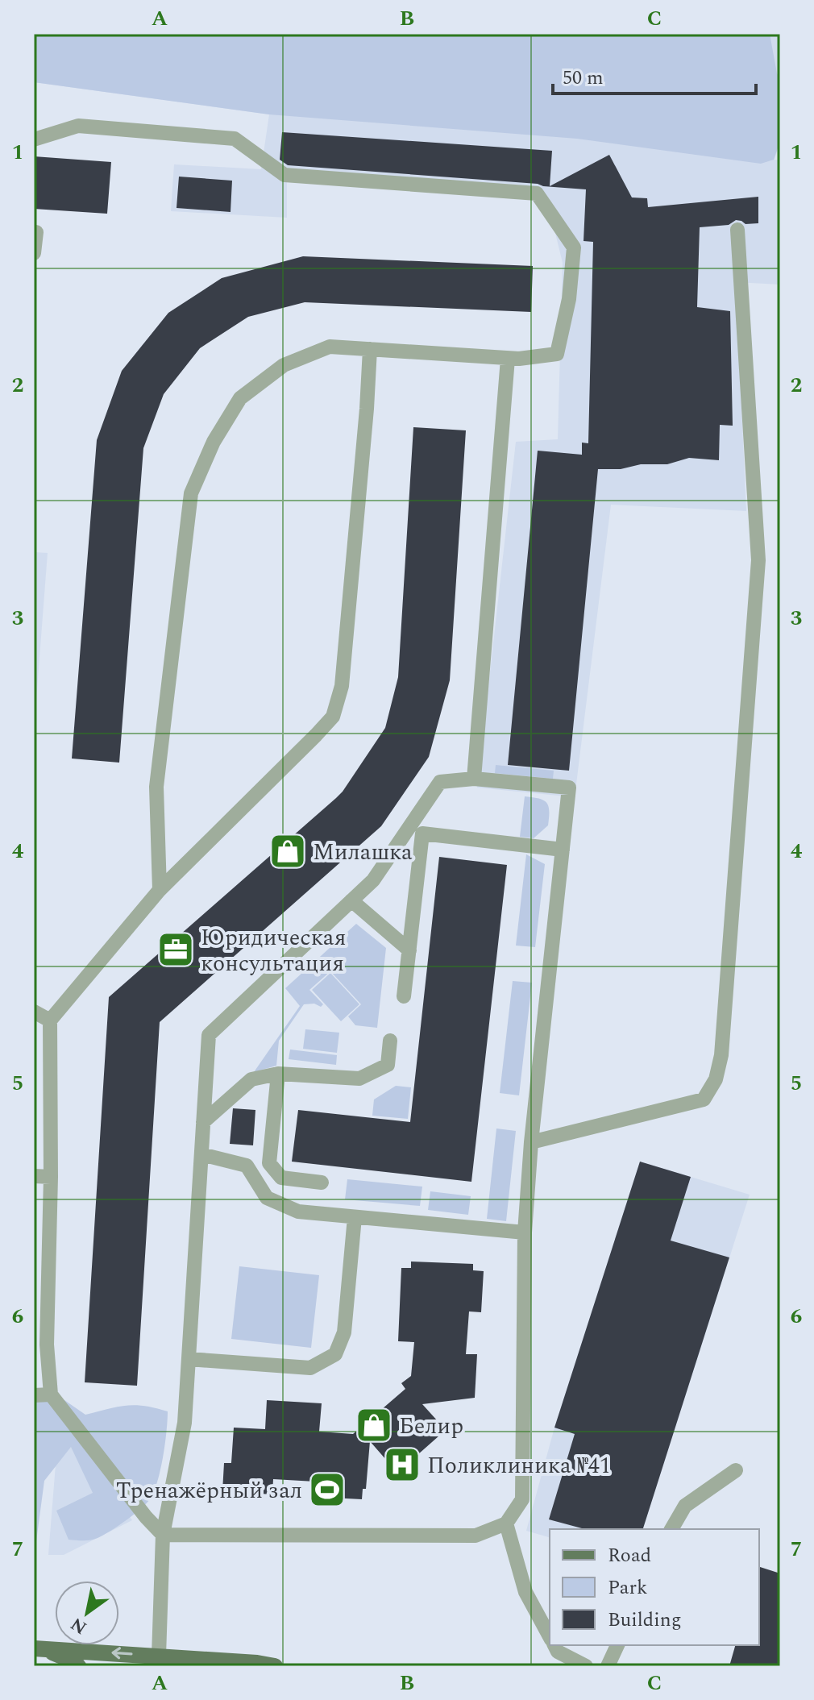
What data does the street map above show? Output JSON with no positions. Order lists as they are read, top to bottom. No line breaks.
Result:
{"places":{"shop":["Милашка","Белир"],"office":["Юридическая консультация"],"hospital":["Поликлиника №41"],"sports":["Тренажёрный зал"]},"legend":["Road","Park","Building"],"scale_bar":"50 m","north":"bottom left","grid":{"columns":["A","B","C"],"rows":["1","2","3","4","5","6","7"]}}
